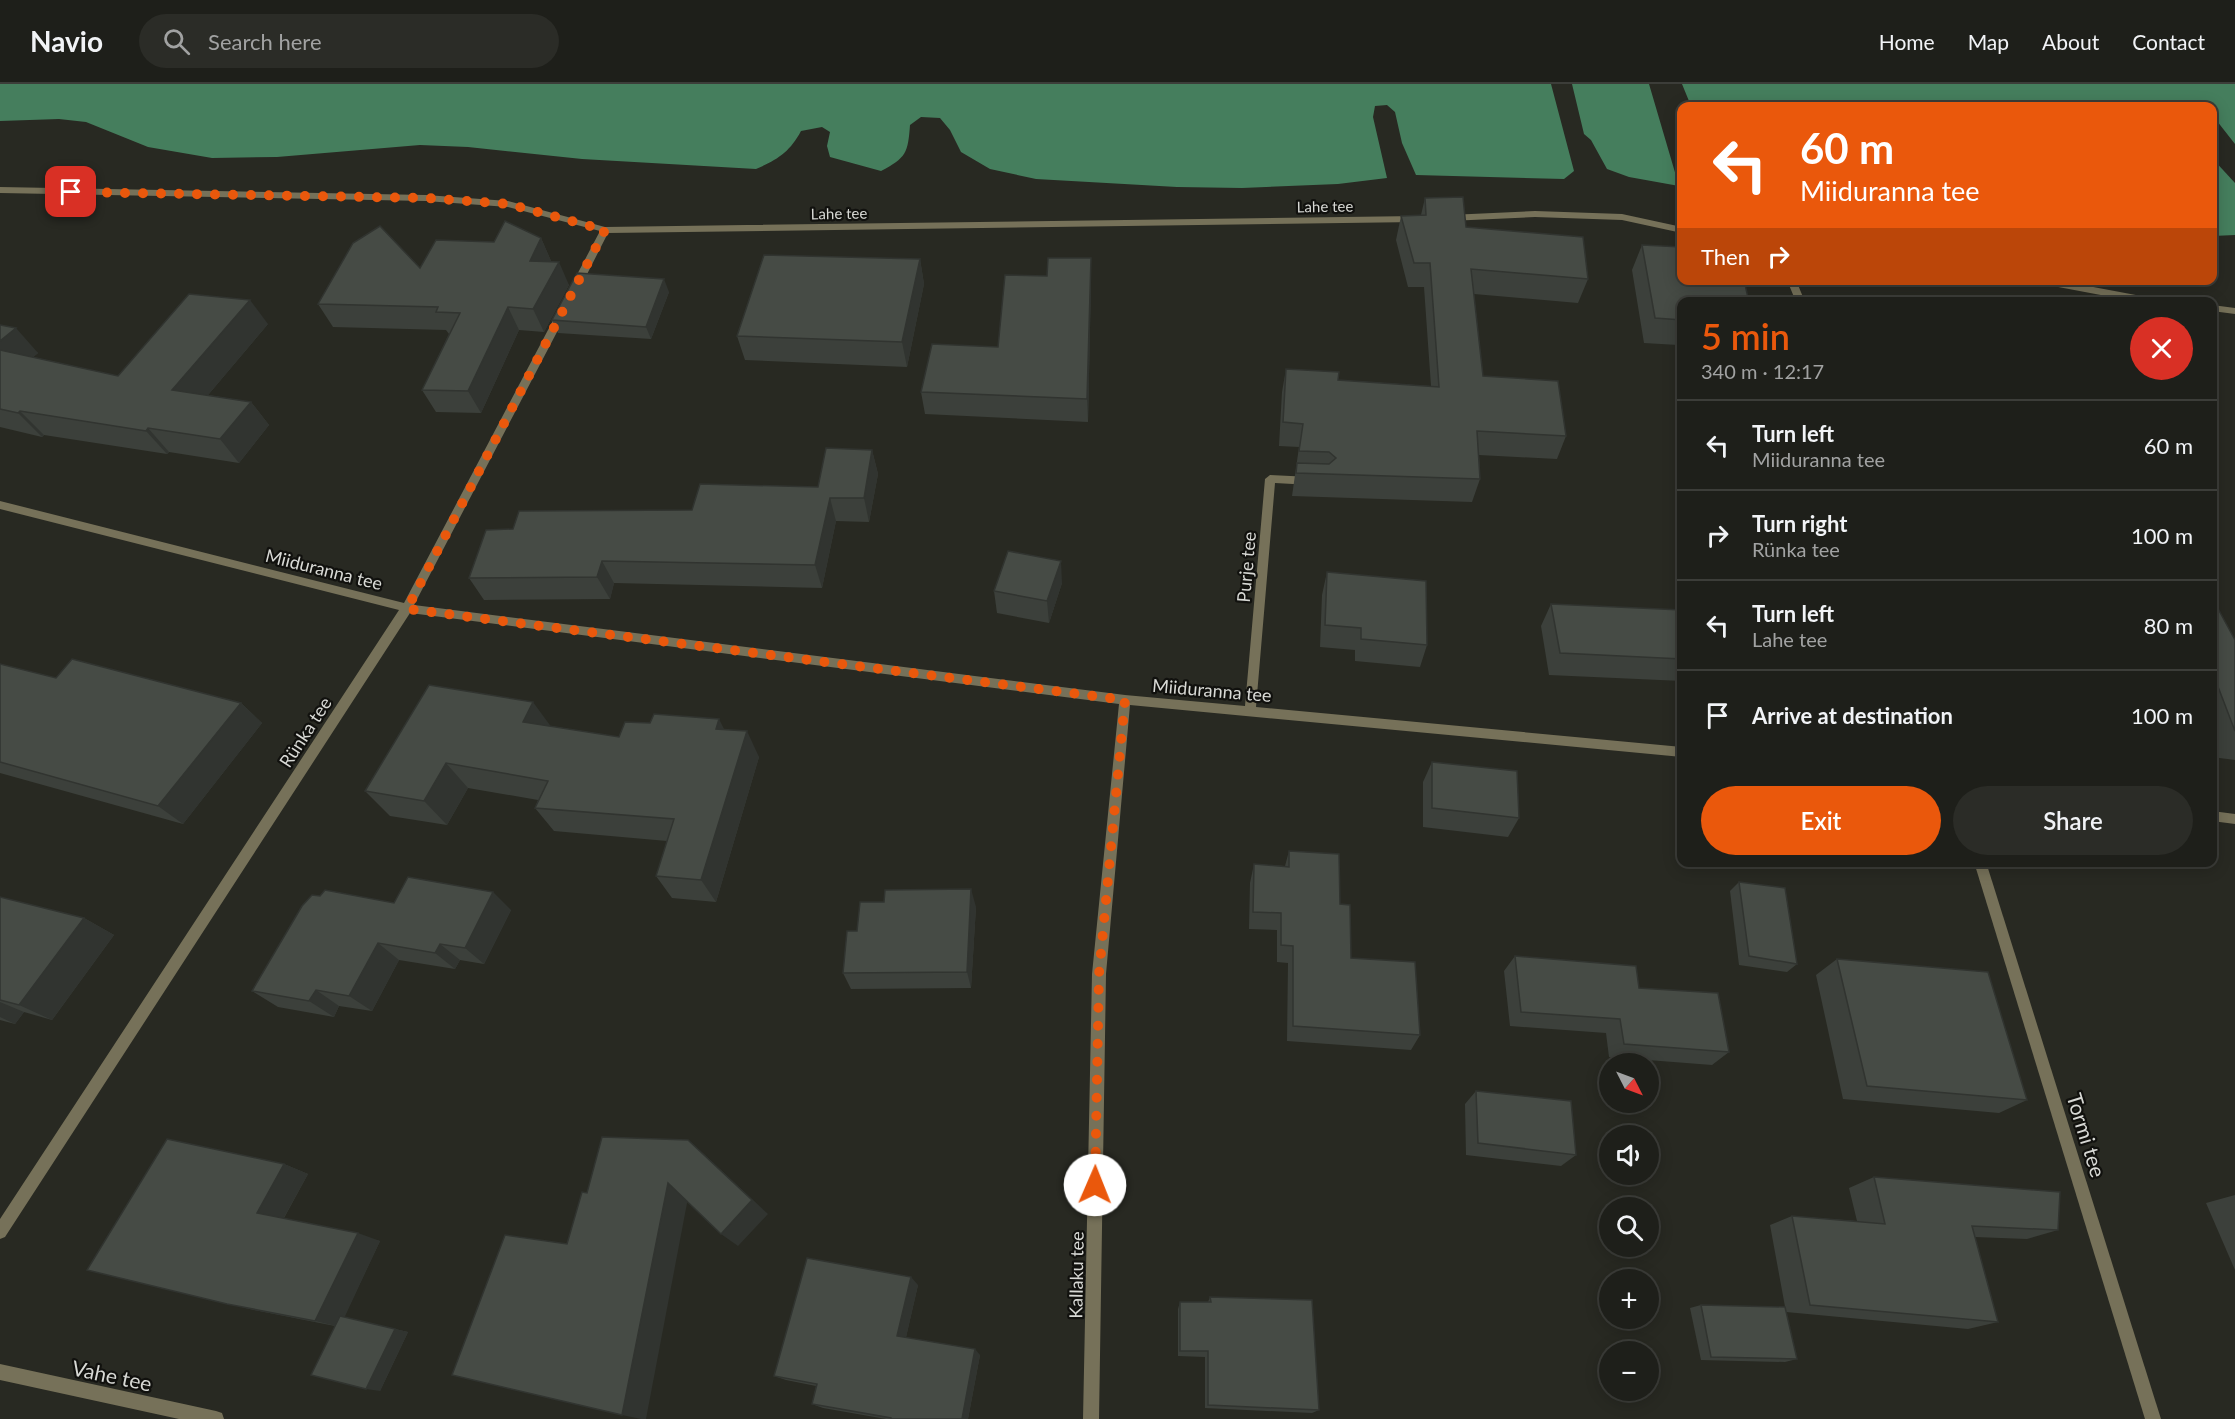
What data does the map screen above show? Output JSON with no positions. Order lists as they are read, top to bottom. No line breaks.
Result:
{"streets":{"street":["Lahe tee","Purje tee","Miiduranna tee","Rünka tee","Tormi tee","Kallaku tee","Vahe tee"]},"crossings":[["Lahe tee","Rünka tee"],["Purje tee","Miiduranna tee"],["Miiduranna tee","Rünka tee"],["Miiduranna tee","Kallaku tee"]],"north":"bottom right","page":{"header":"Navio","search":"Search here","nav":["Home","Map","About","Contact"],"turn":["60 m","Miiduranna tee"],"then":"Then","heading":["5 min","340 m · 12:17"],"list":[{"name":"Turn left","note":"Miiduranna tee","value":"60 m"},{"name":"Turn right","note":"Rünka tee","value":"100 m"},{"name":"Turn left","note":"Lahe tee","value":"80 m"},{"name":"Arrive at destination","value":"100 m"}],"buttons":["Exit","Share"],"map_buttons":["+","−"]}}
